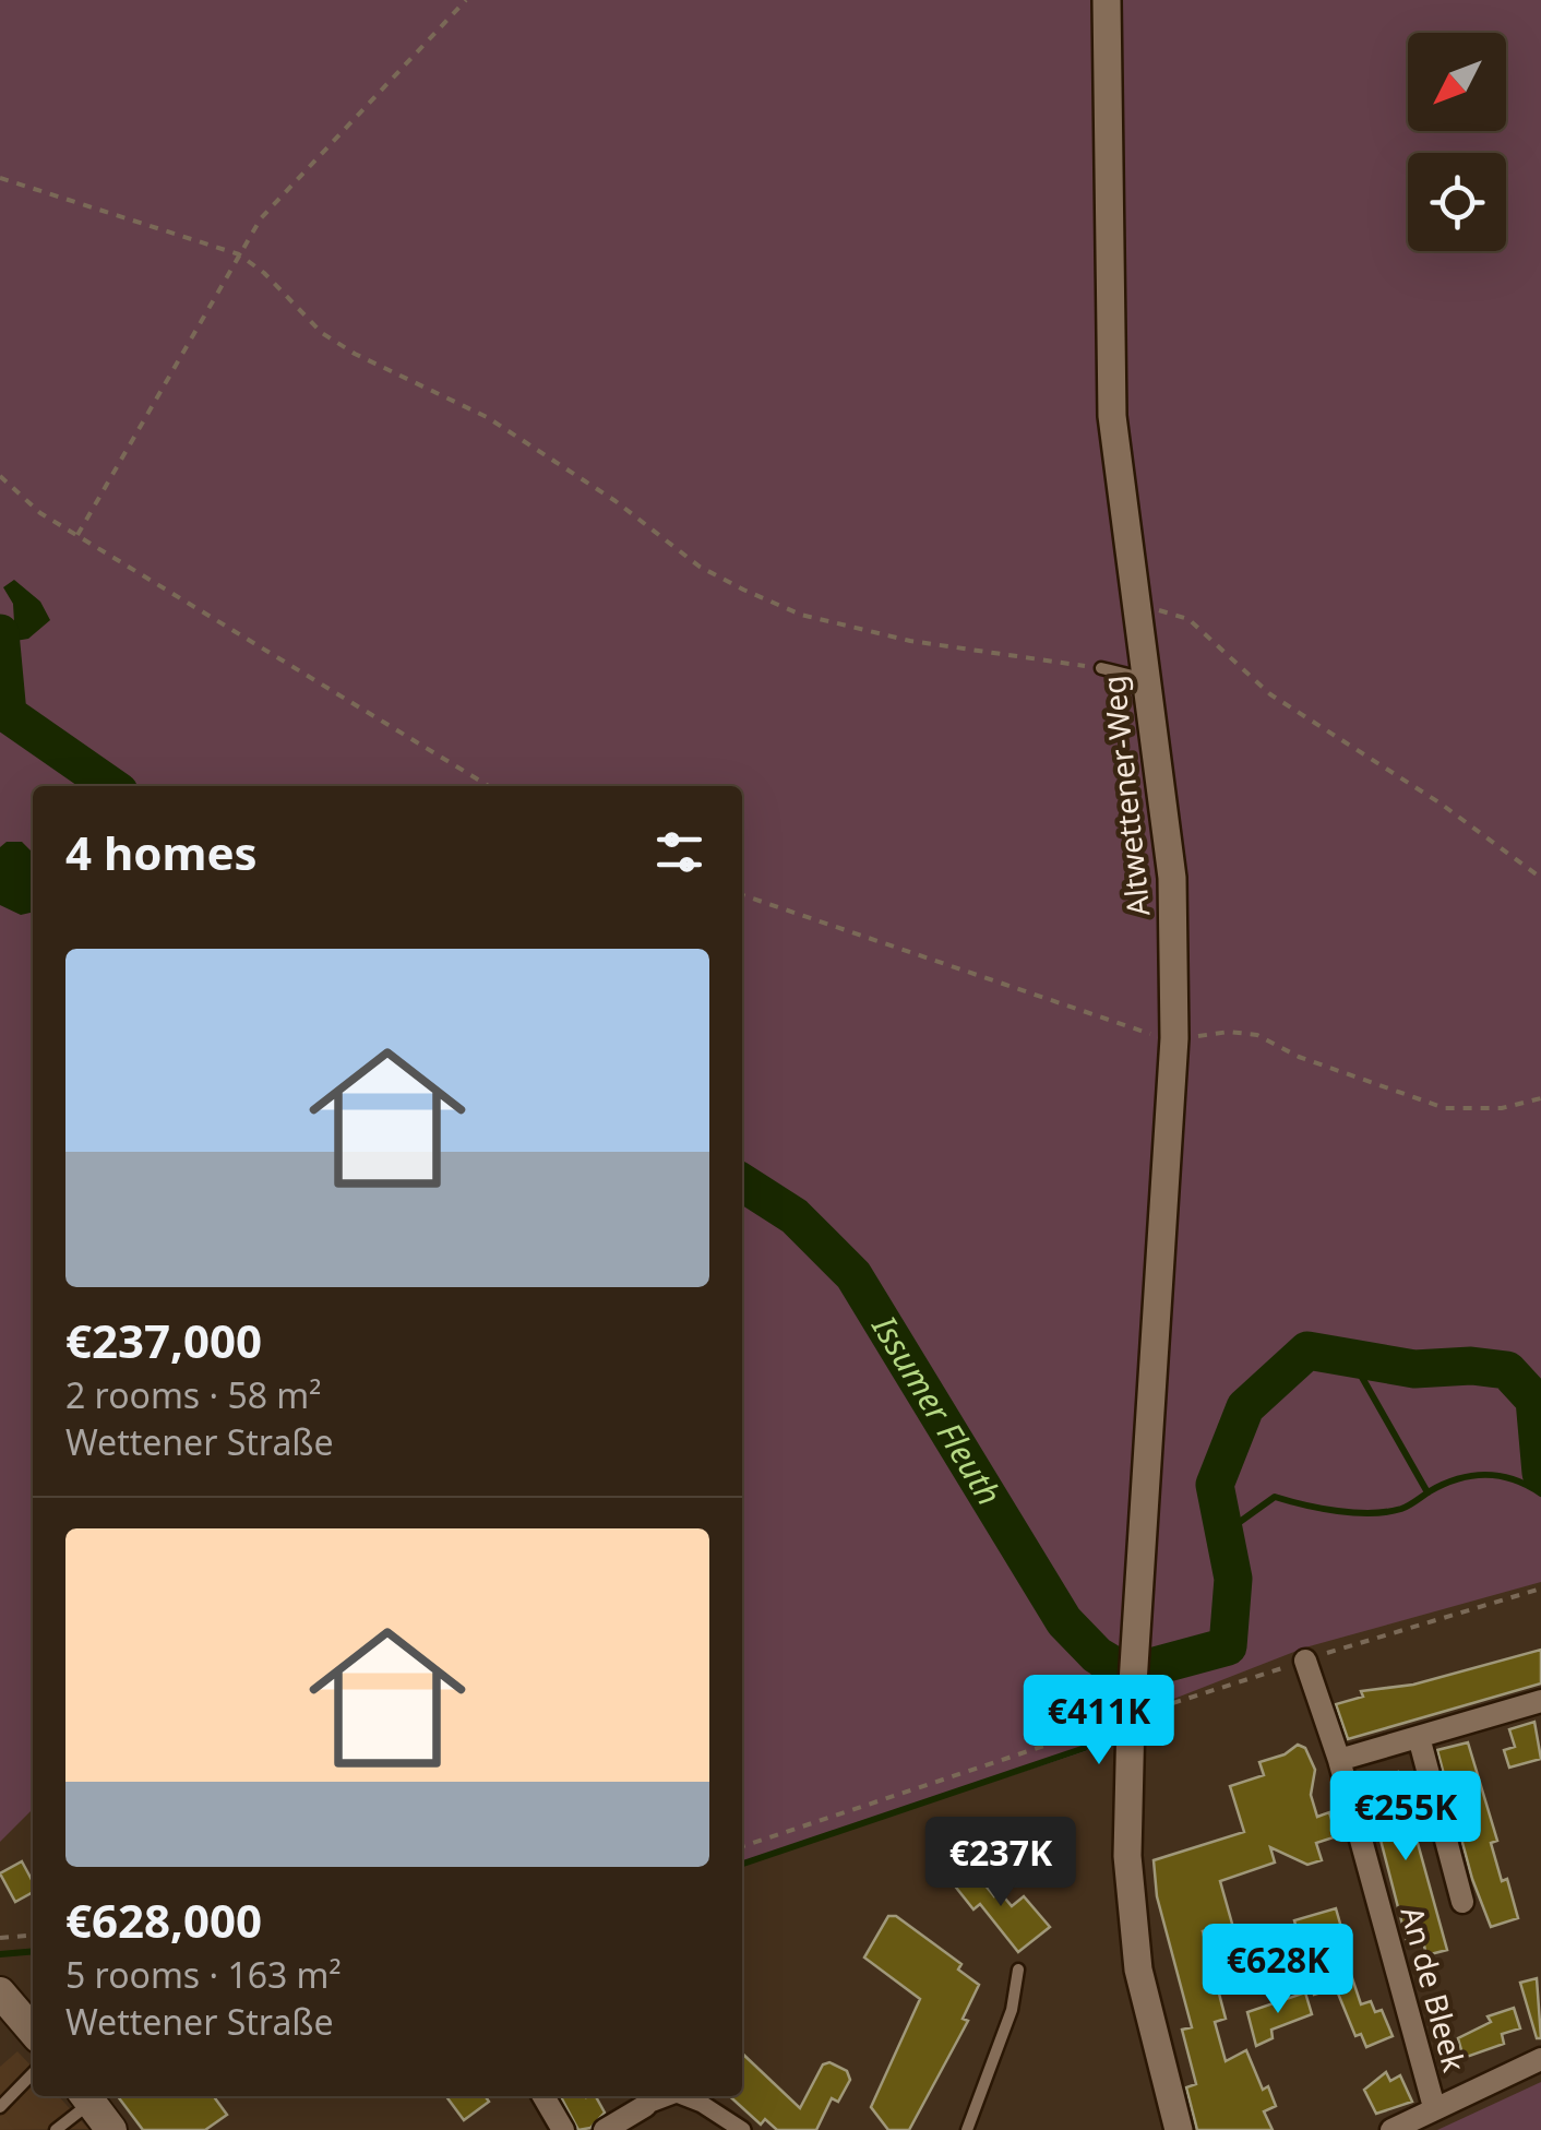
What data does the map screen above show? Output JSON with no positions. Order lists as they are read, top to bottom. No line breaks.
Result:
{"streets":{"street":["Altwettener-Weg","An de Bleek"]},"water":["Issumer Fleuth"],"north":"bottom left","page":{"heading":"4 homes","list":[{"name":"€237,000","note":"2 rooms · 58 m² · Wettener Straße"},{"name":"€628,000","note":"5 rooms · 163 m² · Wettener Straße"}],"price":["€411K","€255K","€237K","€628K"]}}
